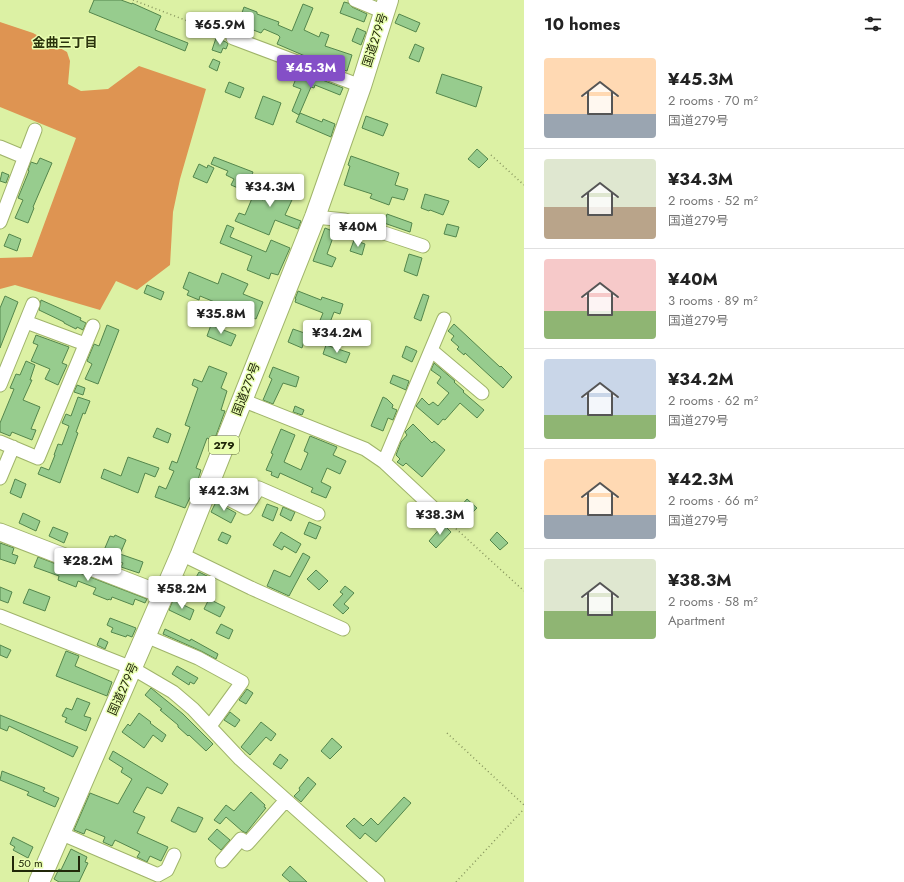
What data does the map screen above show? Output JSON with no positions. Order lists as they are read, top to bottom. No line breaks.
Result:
{"streets":{"highway":["国道279号","279"]},"districts":["金曲三丁目"],"scale_bar":"50 m","page":{"heading":"10 homes","price":["¥65.9M","¥45.3M","¥34.3M","¥40M","¥35.8M","¥34.2M","¥42.3M","¥38.3M","¥28.2M","¥58.2M"],"list":[{"name":"¥45.3M","note":"2 rooms · 70 m² · 国道279号"},{"name":"¥34.3M","note":"2 rooms · 52 m² · 国道279号"},{"name":"¥40M","note":"3 rooms · 89 m² · 国道279号"},{"name":"¥34.2M","note":"2 rooms · 62 m² · 国道279号"},{"name":"¥42.3M","note":"2 rooms · 66 m² · 国道279号"},{"name":"¥38.3M","note":"2 rooms · 58 m² · Apartment"}],"scale":"50 m"}}
